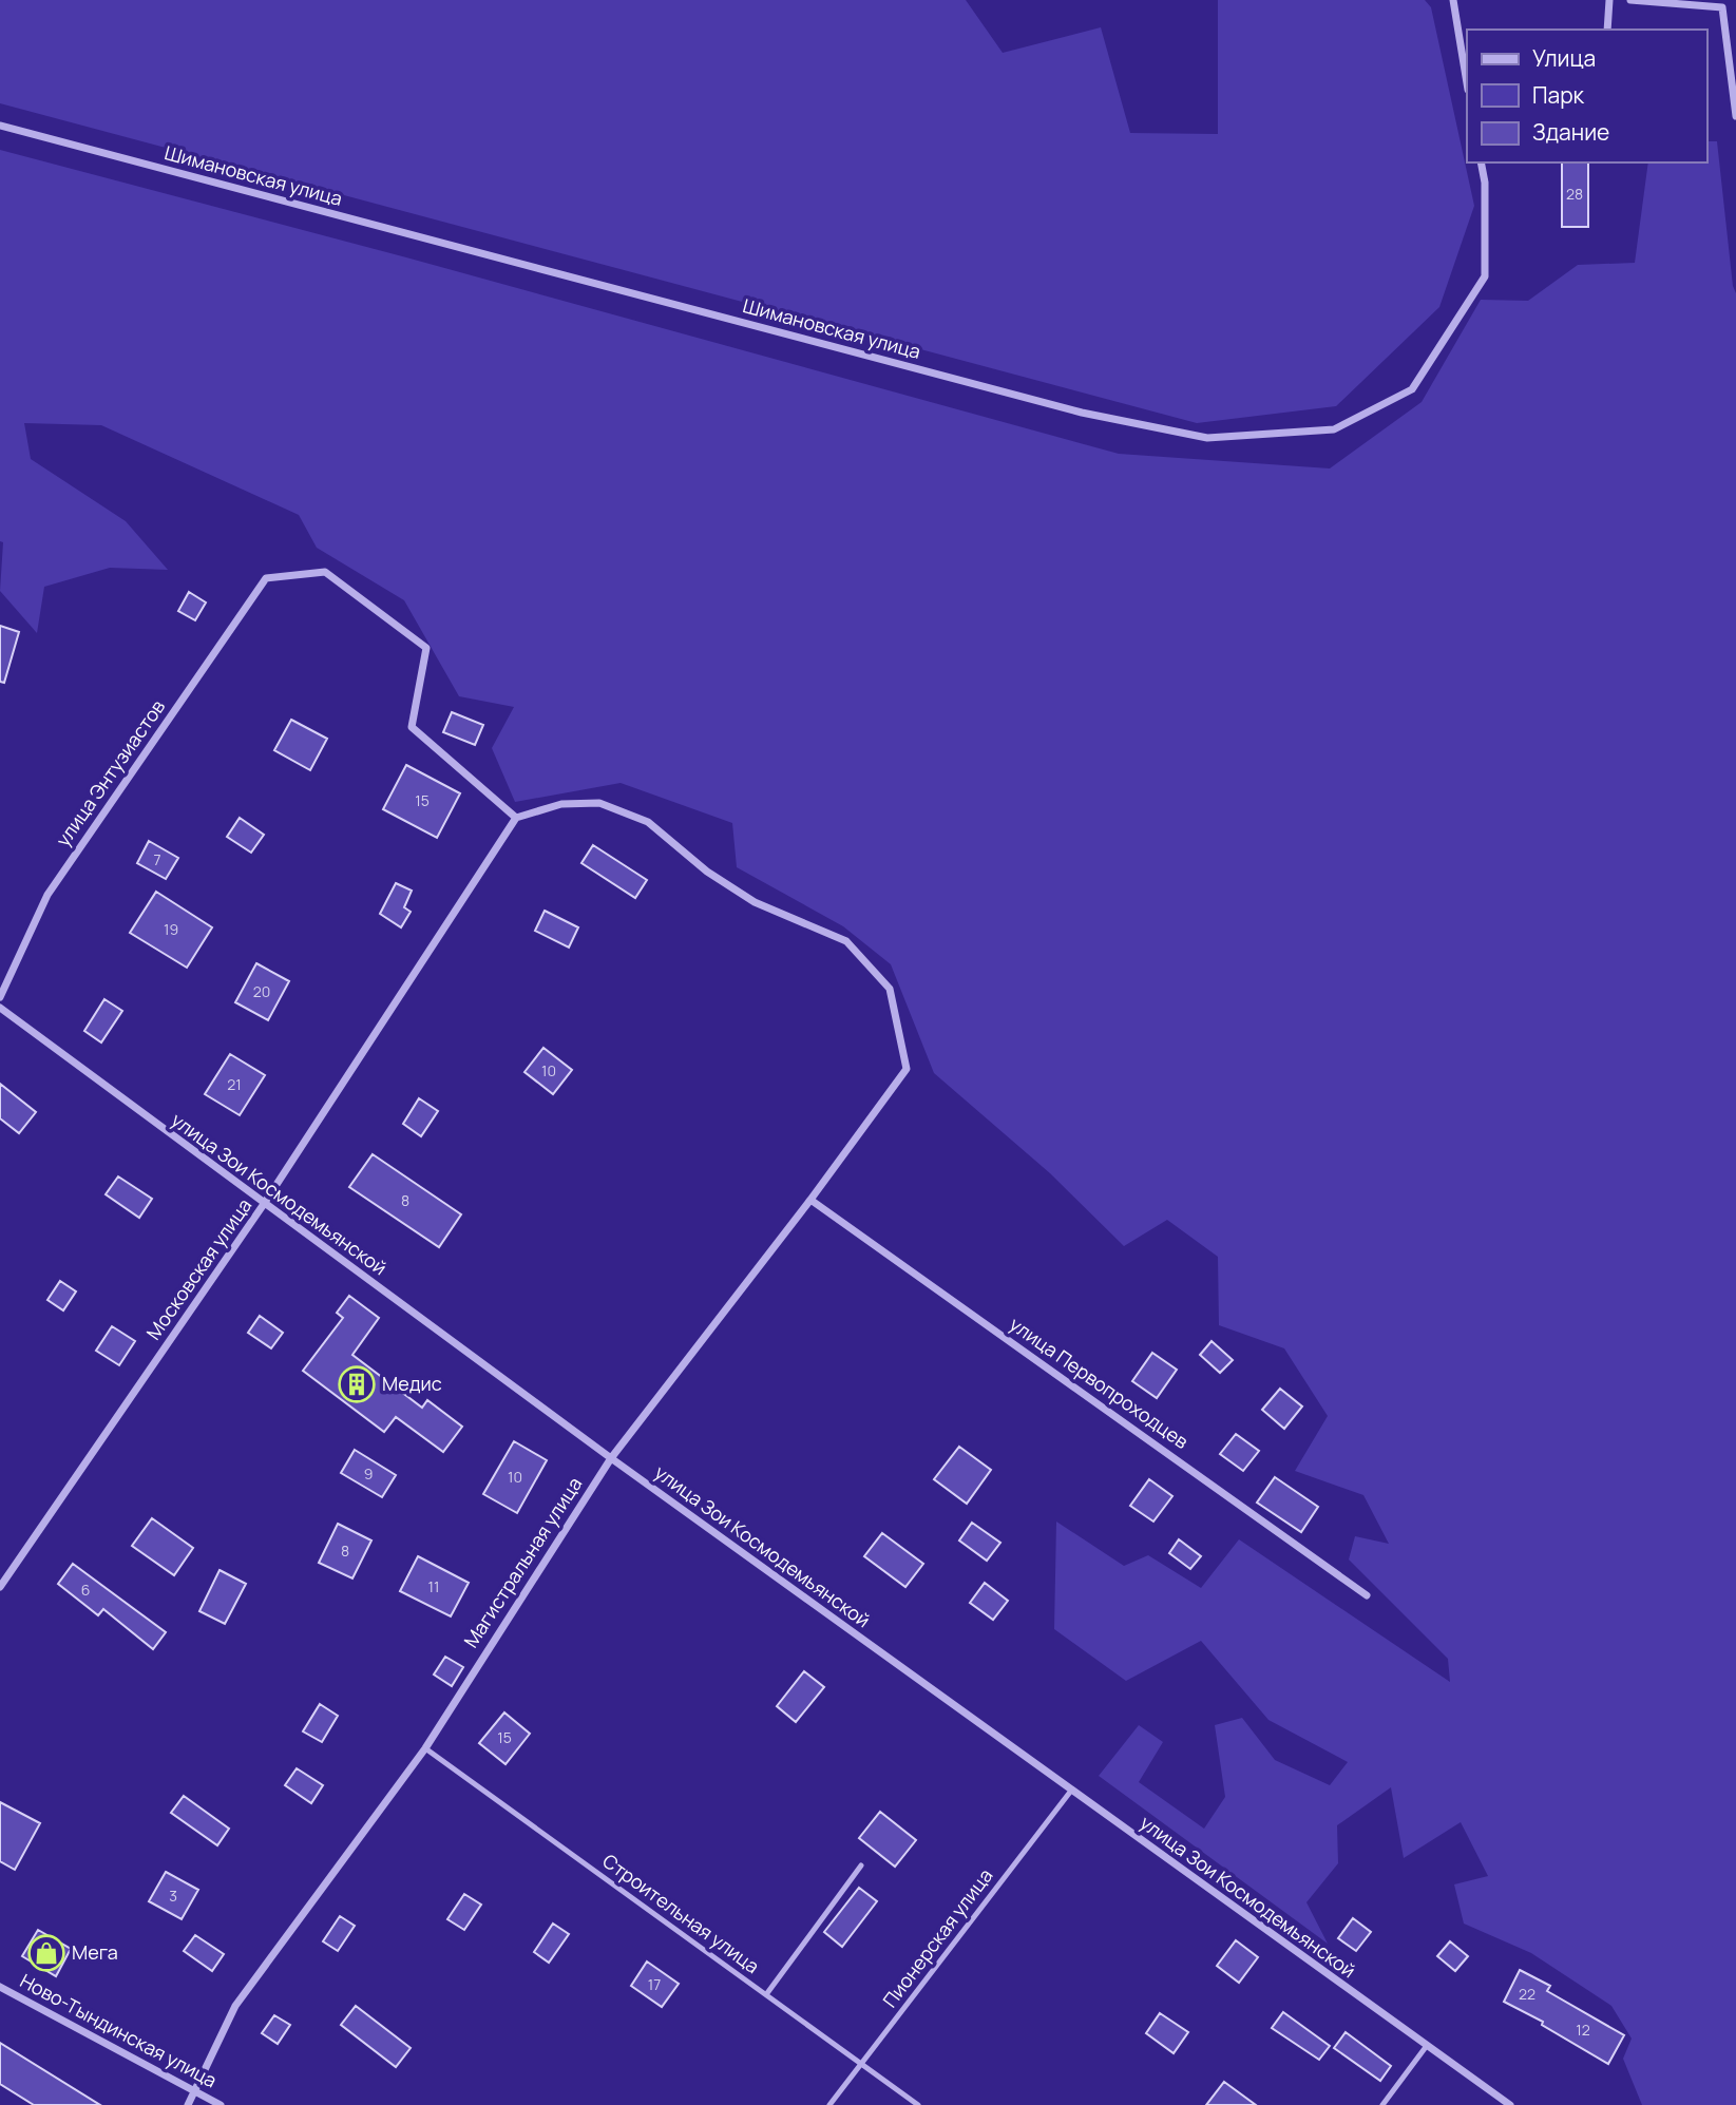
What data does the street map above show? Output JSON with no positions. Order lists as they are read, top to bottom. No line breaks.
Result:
{"streets":{"street":["Шимановская улица","улица Энтузиастов","улица Зои Космодемьянской","Московская улица","улица Первопроходцев","Магистральная улица","Ново-Тындинская улица"],"lane":["Строительная улица","Пионерская улица"]},"crossings":[["улица Энтузиастов","Московская улица"],["улица Энтузиастов","Магистральная улица"],["улица Зои Космодемьянской","Московская улица"],["улица Зои Космодемьянской","Магистральная улица"],["улица Зои Космодемьянской","Пионерская улица"],["Московская улица","Магистральная улица"],["улица Первопроходцев","Магистральная улица"],["Магистральная улица","Строительная улица"],["Магистральная улица","Ново-Тындинская улица"],["Строительная улица","Пионерская улица"]],"places":{"building":["Медис"],"shop":["Мега"]},"house_numbers":["28","15","7","19","20","10","21","8","9","10","8","11","6","15","3","17","22","12"],"legend":["Улица","Парк","Здание"]}
